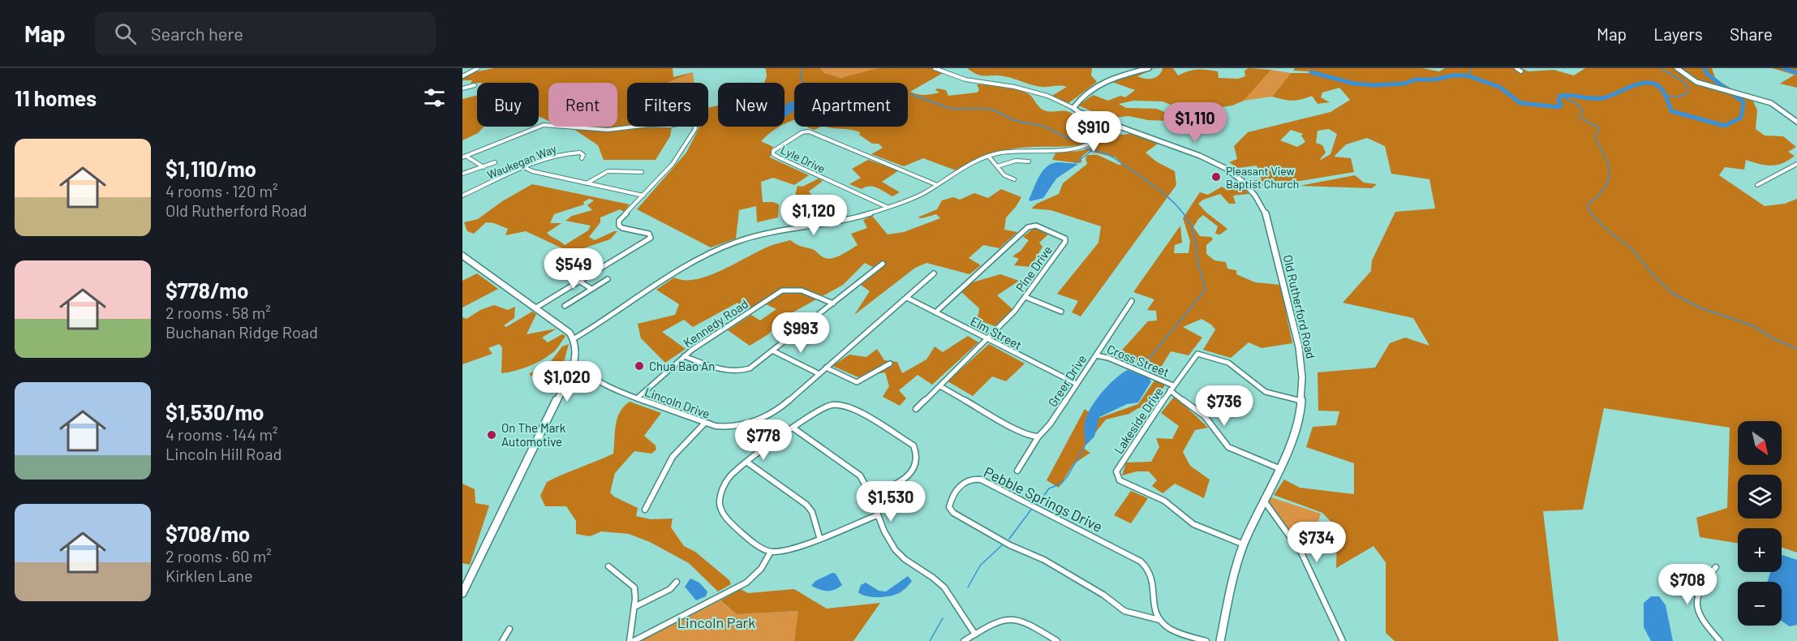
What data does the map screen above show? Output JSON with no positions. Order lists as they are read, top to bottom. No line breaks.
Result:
{"streets":{"street":["Lyle Drive","Waukegan Way","Pine Drive","Old Rutherford Road","Kennedy Road","Elm Street","Cross Street","Greer Drive","Lincoln Drive","Lakeside Drive","Pebble Springs Drive"]},"crossings":[["Pine Drive","Elm Street"],["Old Rutherford Road","Lakeside Drive"],["Kennedy Road","Lincoln Drive"],["Elm Street","Greer Drive"],["Elm Street","Lincoln Drive"],["Cross Street","Greer Drive"],["Cross Street","Lakeside Drive"]],"parks":["Lincoln Park"],"places":["Pleasant View Baptist Church","Chua Bao An","On The Mark Automotive"],"north":"bottom right","page":{"header":"Map","search":"Search here","nav":["Map","Layers","Share"],"heading":"11 homes","chip":["Buy","Rent","Filters","New","Apartment"],"price":["$1,110","$910","$1,120","$549","$993","$1,020","$736","$778","$1,530","$734","$708"],"list":[{"name":"$1,110/mo","note":"4 rooms · 120 m² · Old Rutherford Road"},{"name":"$778/mo","note":"2 rooms · 58 m² · Buchanan Ridge Road"},{"name":"$1,530/mo","note":"4 rooms · 144 m² · Lincoln Hill Road"},{"name":"$708/mo","note":"2 rooms · 60 m² · Kirklen Lane"}],"map_buttons":["+","−"]}}
